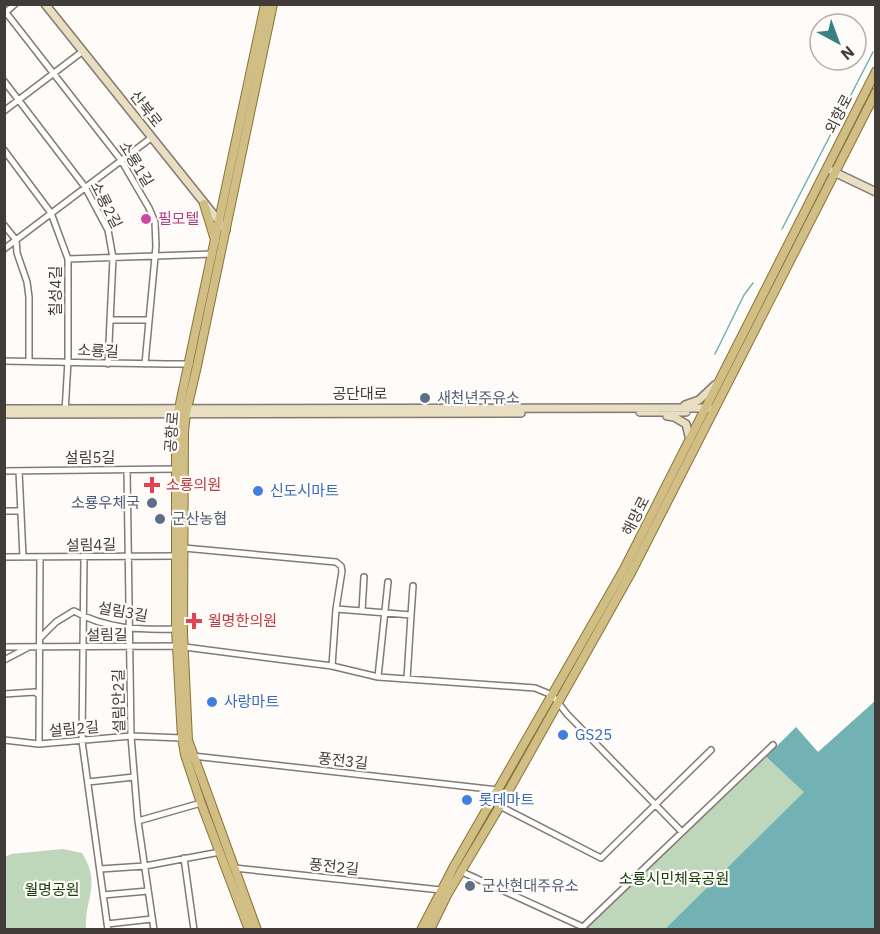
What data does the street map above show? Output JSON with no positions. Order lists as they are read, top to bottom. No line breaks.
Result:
{"streets":{"main road":["외항로","공항로","해망로"],"street":["산북로","소룡1길","소룡2길","칠성4길","소룡길","공단대로","설림5길","설림4길","설림3길","설림길","설림안2길","설림2길","풍전3길","풍전2길"]},"crossings":[["산북로","공항로"],["외항로","해망로"],["소룡1길","소룡길"],["소룡2길","소룡길"],["칠성4길","소룡길"],["칠성4길","공단대로"],["소룡길","공항로"],["공단대로","공항로"],["공단대로","해망로"],["공항로","설림5길"],["공항로","설림4길"],["공항로","설림3길"],["공항로","설림길"],["공항로","설림2길"],["공항로","풍전3길"],["공항로","풍전2길"],["설림5길","설림안2길"],["해망로","설림길"],["해망로","풍전3길"],["해망로","풍전2길"],["설림4길","설림안2길"],["설림3길","설림안2길"],["설림길","설림안2길"],["설림안2길","설림2길"]],"parks":["소룡시민체육공원","월명공원"],"places":{"other":["필모텔","새천년주유소","신도시마트","소룡우체국","군산농협","사랑마트","GS25","롯데마트","군산현대주유소"],"health":["소룡의원","월명한의원"]},"north":"bottom right"}
